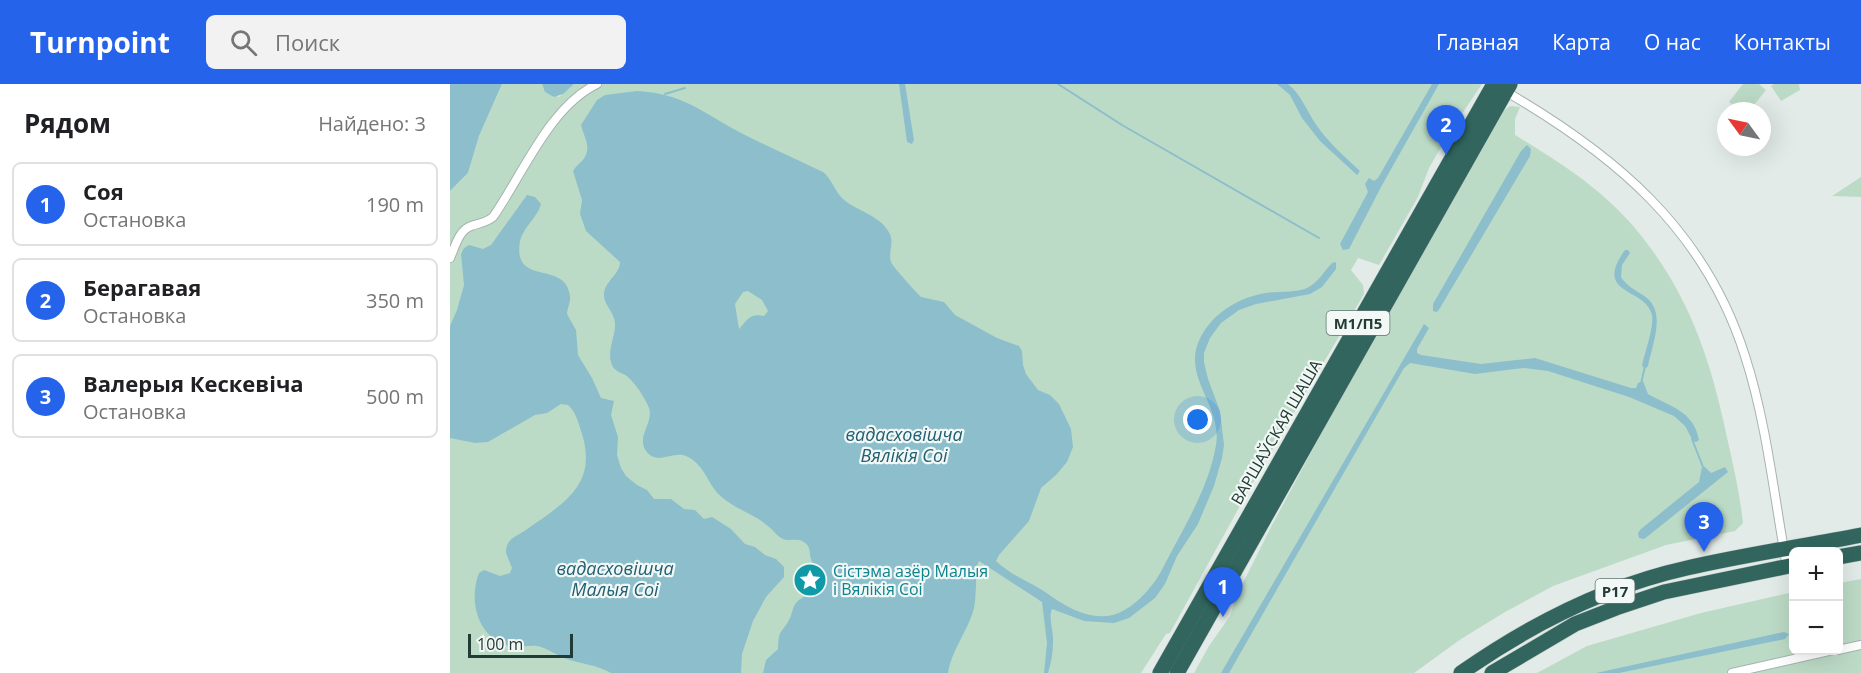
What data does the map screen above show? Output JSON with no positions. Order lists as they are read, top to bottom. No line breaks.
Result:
{"streets":{"highway":["М1/П5","ВАРШАЎСКАЯ ШАША","Р17"]},"water":["вадасховішча Вялікія Соі","вадасховішча Малыя Соі"],"places":{"place":["Сістэма азёр Малыя і Вялікія Соі"]},"scale_bar":"100 m","north":"top left","page":{"header":"Turnpoint","search":"Поиск","nav":["Главная","Карта","О нас","Контакты"],"heading":["Рядом","Найдено: 3"],"pins":["2","3","1"],"list":[{"mark":"1","name":"Соя","note":"Остановка","value":"190 m"},{"mark":"2","name":"Берагавая","note":"Остановка","value":"350 m"},{"mark":"3","name":"Валерыя Кескевіча","note":"Остановка","value":"500 m"}],"map_buttons":["+","−"],"scale":"100 m"}}
